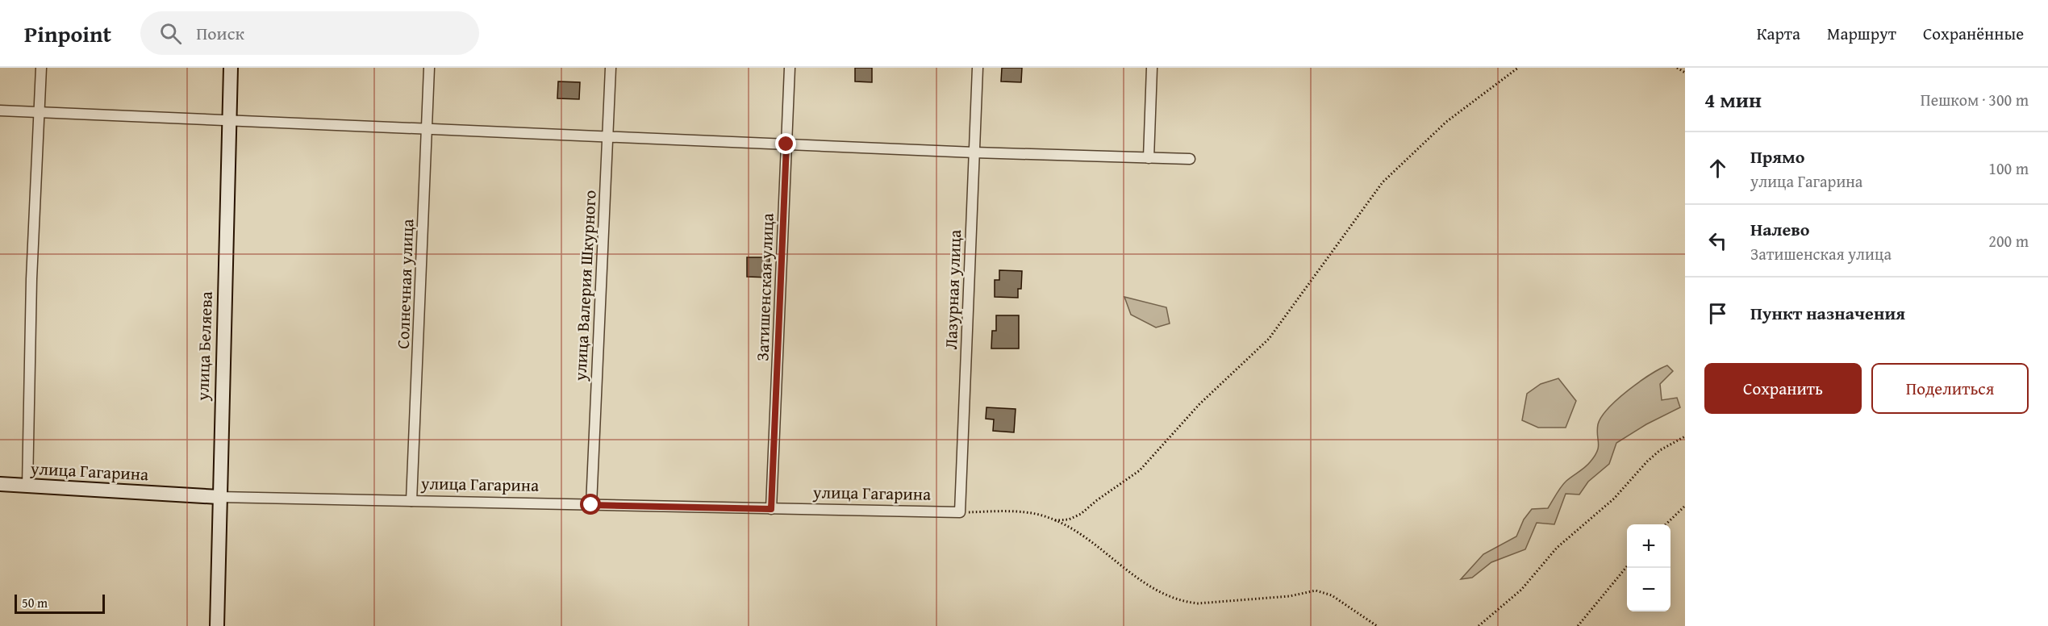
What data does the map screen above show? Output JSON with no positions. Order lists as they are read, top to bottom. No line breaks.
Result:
{"streets":{"street":["Солнечная улица","улица Валерия Шкурного","Затишенская улица","Лазурная улица","улица Беляева","улица Гагарина"]},"crossings":[["Солнечная улица","улица Гагарина"],["улица Валерия Шкурного","улица Гагарина"],["Затишенская улица","улица Гагарина"],["Лазурная улица","улица Гагарина"],["улица Беляева","улица Гагарина"]],"scale_bar":"50 m","page":{"header":"Pinpoint","search":"Поиск","nav":["Карта","Маршрут","Сохранённые"],"heading":["4 мин","Пешком · 300 m"],"list":[["Прямо","улица Гагарина","100 m"],["Налево","Затишенская улица","200 m"],"Пункт назначения"],"buttons":["Сохранить","Поделиться"],"map_buttons":["+","−"],"scale":"50 m"}}
